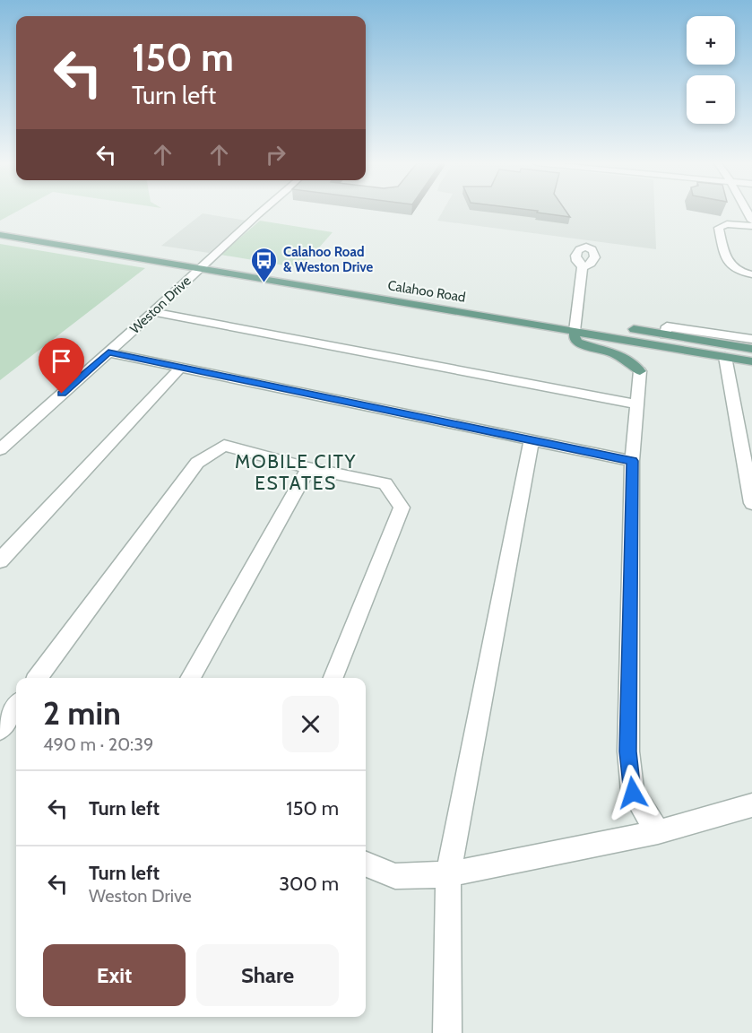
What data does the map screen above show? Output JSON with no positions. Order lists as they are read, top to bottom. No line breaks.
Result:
{"streets":{"main road":["Calahoo Road"],"street":["Weston Drive"]},"crossings":[["Calahoo Road","Weston Drive"]],"districts":["MOBILE CITY ESTATES"],"places":{"bus stop":["Calahoo Road & Weston Drive"]},"page":{"map_buttons":["+","−"],"turn":["150 m","Turn left"],"heading":["2 min","490 m · 20:39"],"list":[{"name":"Turn left","value":"150 m"},{"name":"Turn left","note":"Weston Drive","value":"300 m"}],"buttons":["Exit","Share"]}}
